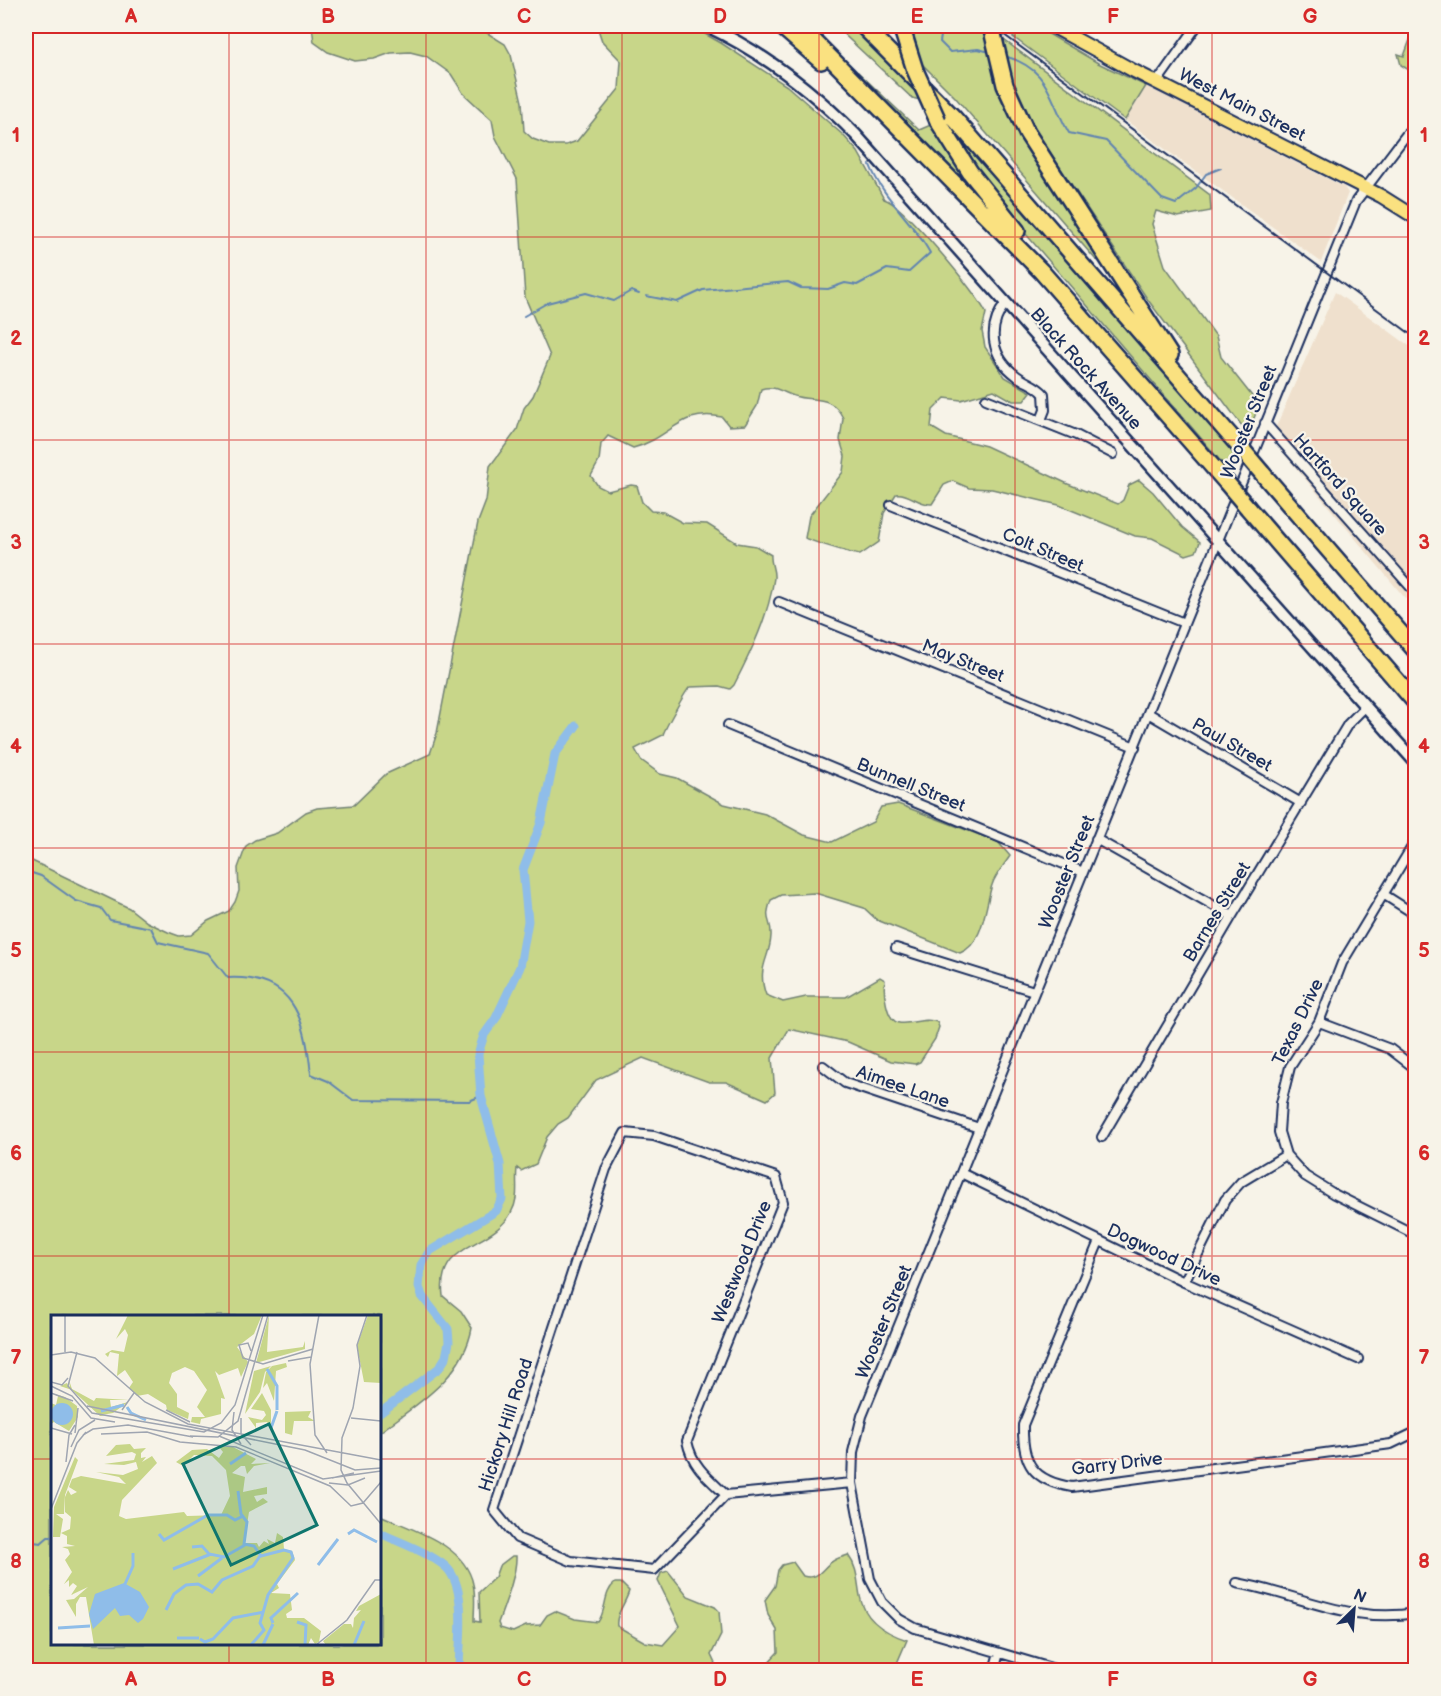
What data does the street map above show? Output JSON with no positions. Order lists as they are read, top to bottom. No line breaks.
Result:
{"streets":{"main road":["West Main Street"],"street":["Black Rock Avenue","Wooster Street","Hartford Square","Colt Street","May Street","Paul Street","Bunnell Street","Barnes Street","Texas Drive","Aimee Lane","Dogwood Drive","Westwood Drive","Hickory Hill Road","Garry Drive"]},"crossings":[["West Main Street","Wooster Street"],["Black Rock Avenue","Wooster Street"],["Black Rock Avenue","Barnes Street"],["Wooster Street","Hartford Square"],["Wooster Street","Colt Street"],["Wooster Street","May Street"],["Wooster Street","Paul Street"],["Wooster Street","Bunnell Street"],["Wooster Street","Aimee Lane"],["Wooster Street","Dogwood Drive"],["Paul Street","Barnes Street"],["Dogwood Drive","Garry Drive"],["Westwood Drive","Hickory Hill Road"]],"north":"top right","grid":{"columns":["A","B","C","D","E","F","G"],"rows":["1","2","3","4","5","6","7","8"]}}
